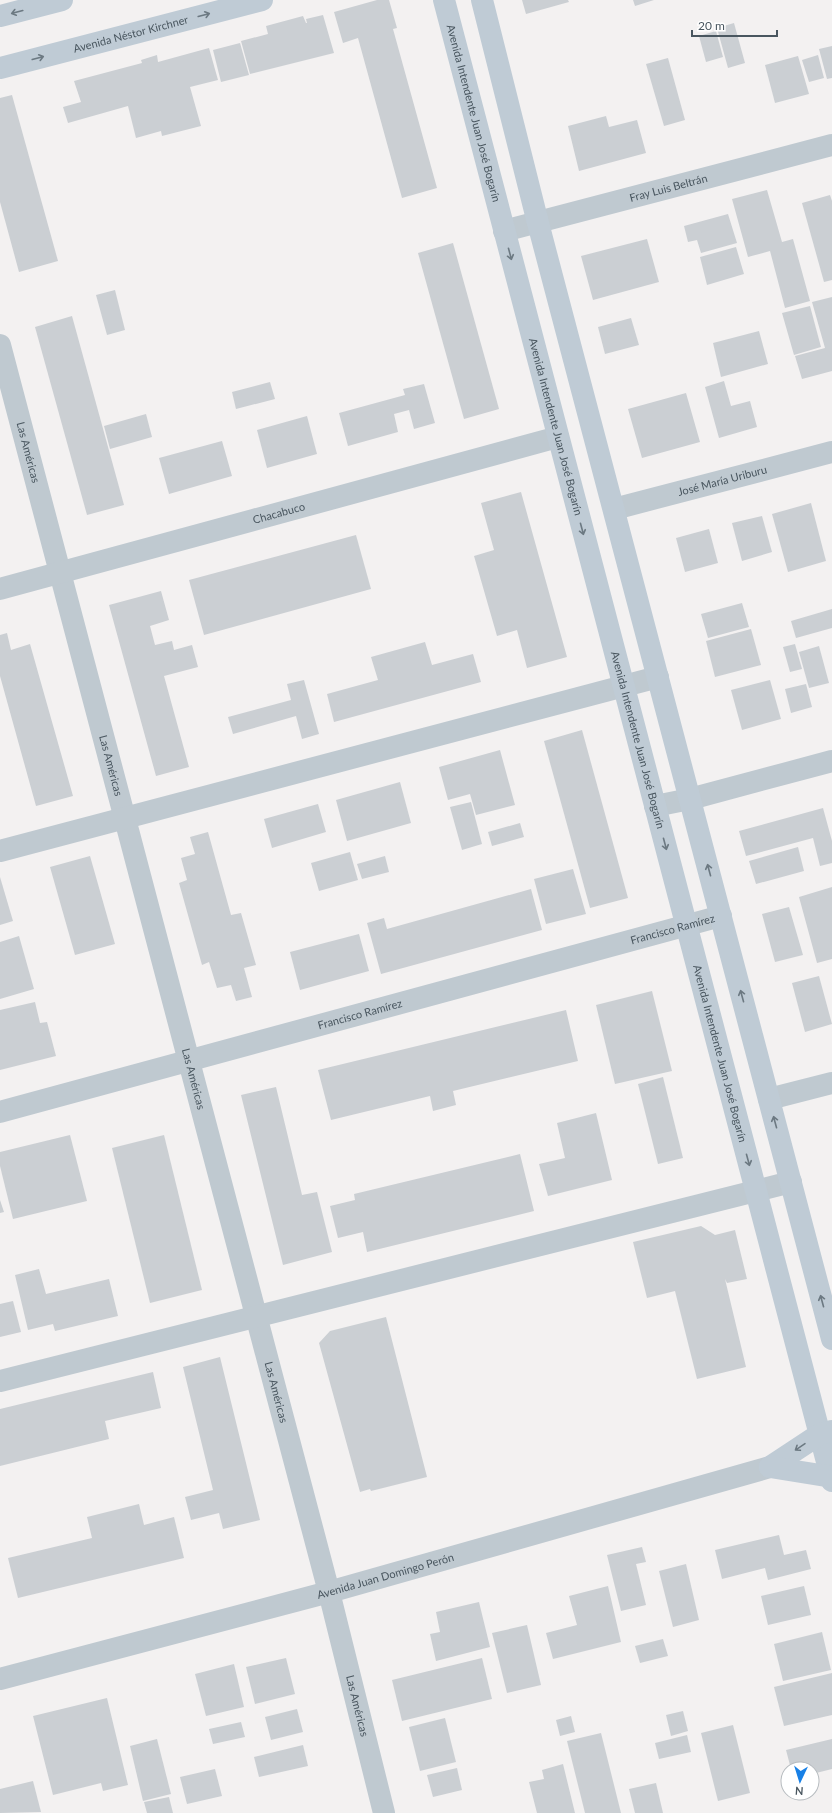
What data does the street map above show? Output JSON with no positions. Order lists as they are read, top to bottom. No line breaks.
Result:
{"streets":{"street":["Avenida Néstor Kirchner","Avenida Intendente Juan José Bogarín","Fray Luis Beltrán","Las Américas","José María Uriburu","Chacabuco","Francisco Ramírez","Avenida Juan Domingo Perón"]},"crossings":[["Avenida Intendente Juan José Bogarín","Fray Luis Beltrán"],["Avenida Intendente Juan José Bogarín","Chacabuco"],["Avenida Intendente Juan José Bogarín","Francisco Ramírez"],["Avenida Intendente Juan José Bogarín","Avenida Juan Domingo Perón"],["Las Américas","Chacabuco"],["Las Américas","Francisco Ramírez"],["Las Américas","Avenida Juan Domingo Perón"]],"one_way":["Avenida Néstor Kirchner"],"scale_bar":"20 m","north":"bottom"}
